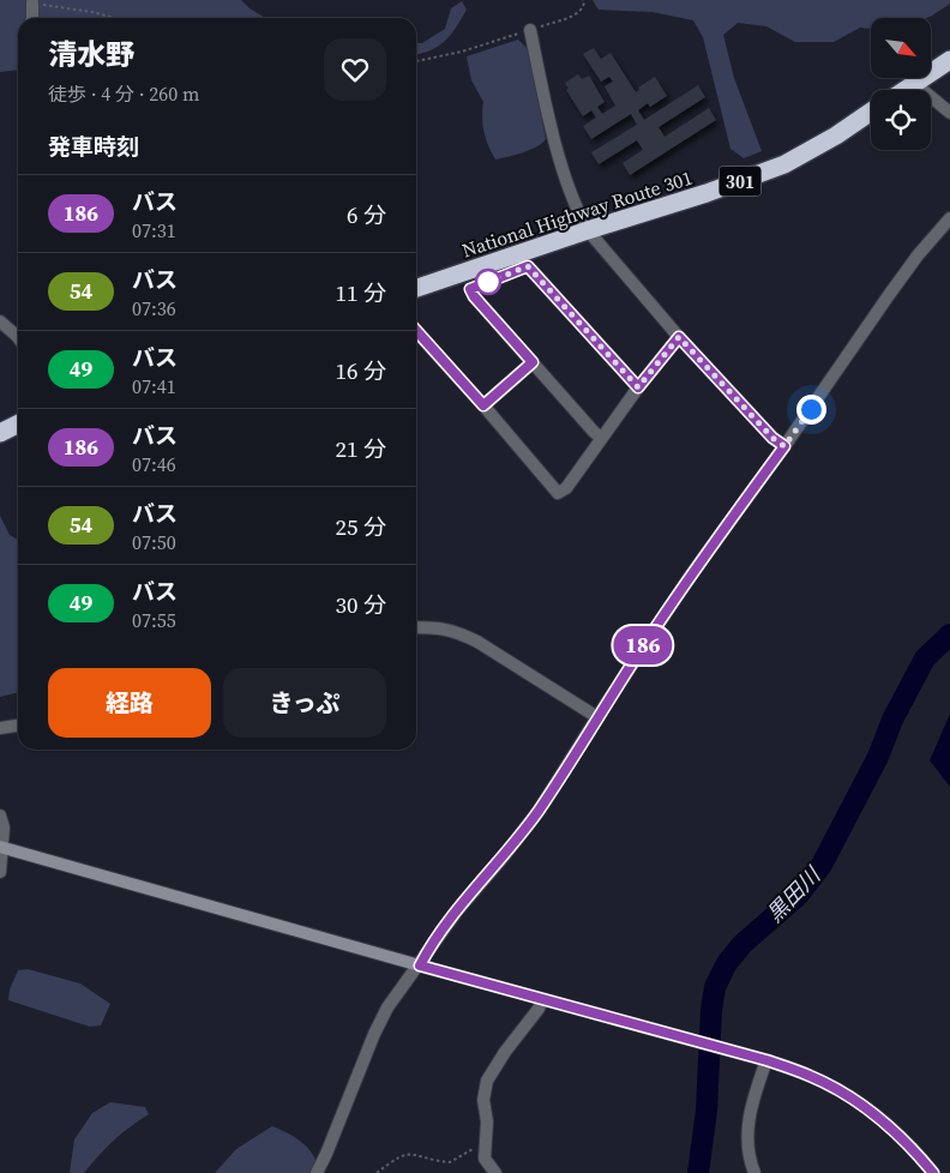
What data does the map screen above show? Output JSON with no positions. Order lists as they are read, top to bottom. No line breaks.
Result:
{"streets":{"highway":["301","National Highway Route 301"]},"water":["黒田川"],"lines":["bus line 186"],"north":"bottom right","page":{"on_map":"186","heading":[["清水野","徒歩 · 4 分 · 260 m"],"発車時刻"],"list":[{"mark":"186","name":"バス","note":"07:31","value":"6 分"},{"mark":"54","name":"バス","note":"07:36","value":"11 分"},{"mark":"49","name":"バス","note":"07:41","value":"16 分"},{"mark":"186","name":"バス","note":"07:46","value":"21 分"},{"mark":"54","name":"バス","note":"07:50","value":"25 分"},{"mark":"49","name":"バス","note":"07:55","value":"30 分"}],"buttons":["経路","きっぷ"]}}
